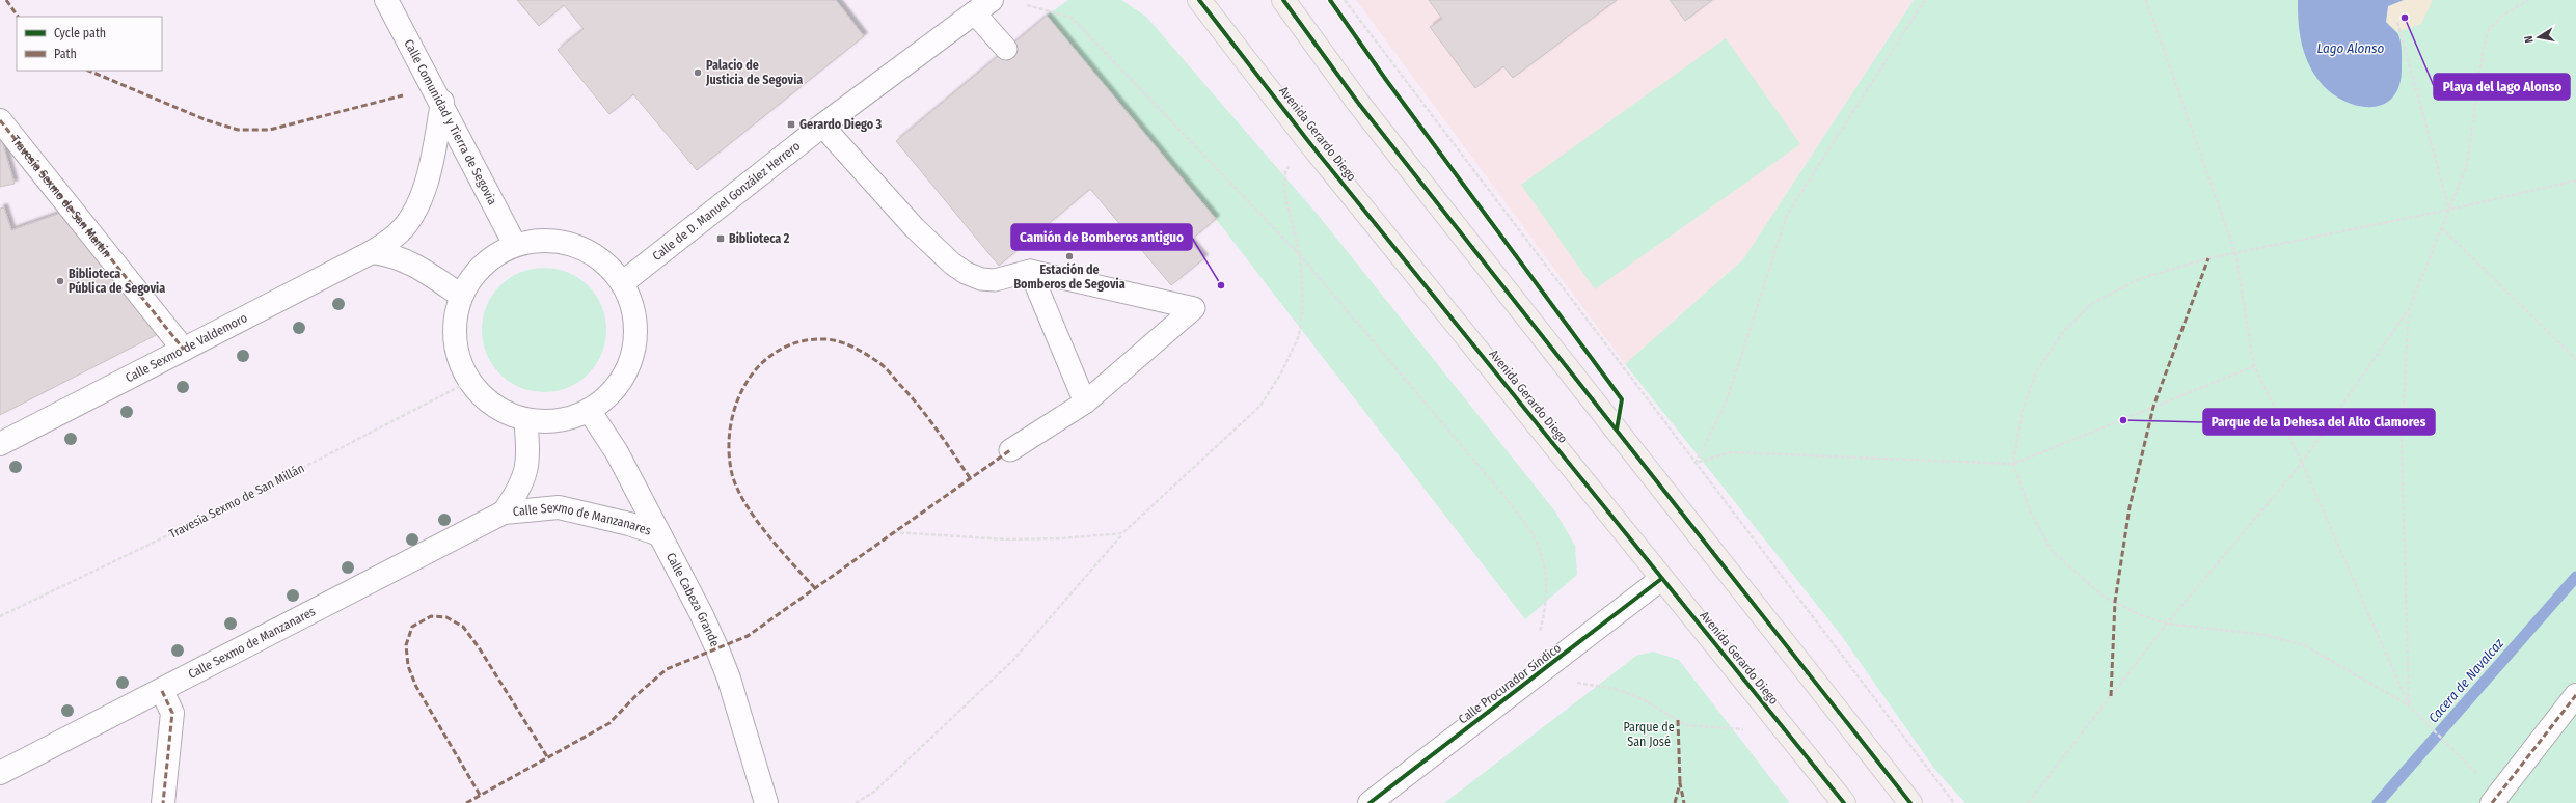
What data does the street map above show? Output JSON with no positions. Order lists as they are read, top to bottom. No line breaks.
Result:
{"streets":{"main road":["Avenida Gerardo Diego"],"street":["Calle Comunidad y Tierra de Segovia","Travesía Sexmo de San Martín","Calle de D. Manuel González Herrero","Calle Sexmo de Valdemoro","Calle Sexmo de Manzanares","Calle Cabeza Grande","Calle Procurador Síndico"],"path":["Travesía Sexmo de San Millán"]},"crossings":[["Calle Comunidad y Tierra de Segovia","Calle Sexmo de Valdemoro"],["Avenida Gerardo Diego","Calle Procurador Síndico"],["Travesía Sexmo de San Martín","Calle Sexmo de Valdemoro"],["Calle Sexmo de Manzanares","Calle Cabeza Grande"]],"water":["Lago Alonso","Cacera de Navalcaz"],"parks":["Parque de San José"],"places":{"other":["Playa del lago Alonso","Palacio de Justicia de Segovia","Estación de Bomberos de Segovia","Biblioteca Pública de Segovia","Camión de Bomberos antiguo","Parque de la Dehesa del Alto Clamores"],"transit":["Gerardo Diego 3","Biblioteca 2"]},"legend":["Cycle path","Path"],"north":"left"}
